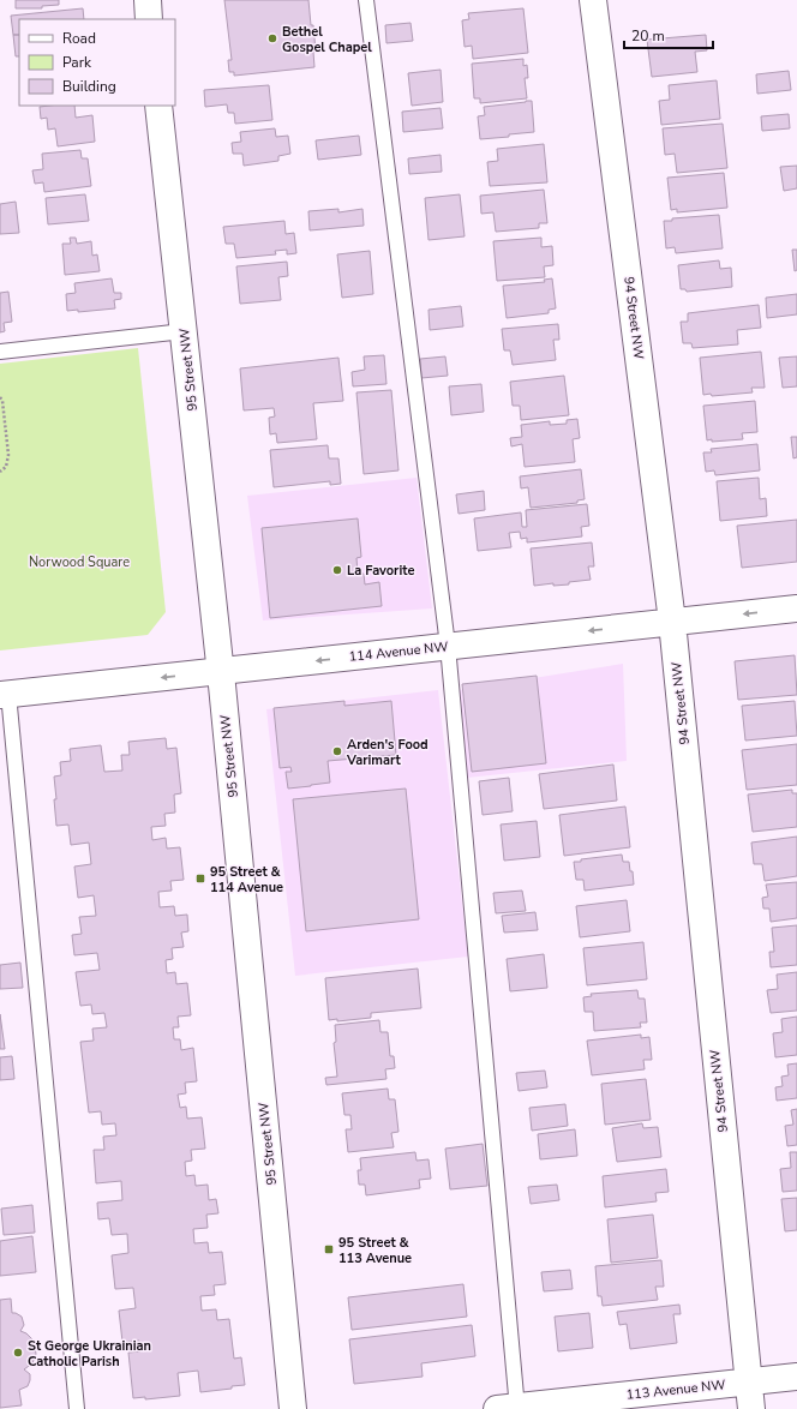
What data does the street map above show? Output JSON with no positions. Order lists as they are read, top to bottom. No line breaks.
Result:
{"streets":{"street":["94 Street NW","95 Street NW","114 Avenue NW","113 Avenue NW"]},"crossings":[["94 Street NW","114 Avenue NW"],["94 Street NW","113 Avenue NW"],["95 Street NW","114 Avenue NW"]],"one_way":["114 Avenue NW"],"parks":["Norwood Square"],"places":{"other":["Bethel Gospel Chapel","La Favorite","Arden's Food Varimart","St George Ukrainian Catholic Parish"],"transit":["95 Street & 114 Avenue","95 Street & 113 Avenue"]},"legend":["Road","Park","Building"],"scale_bar":"20 m"}
